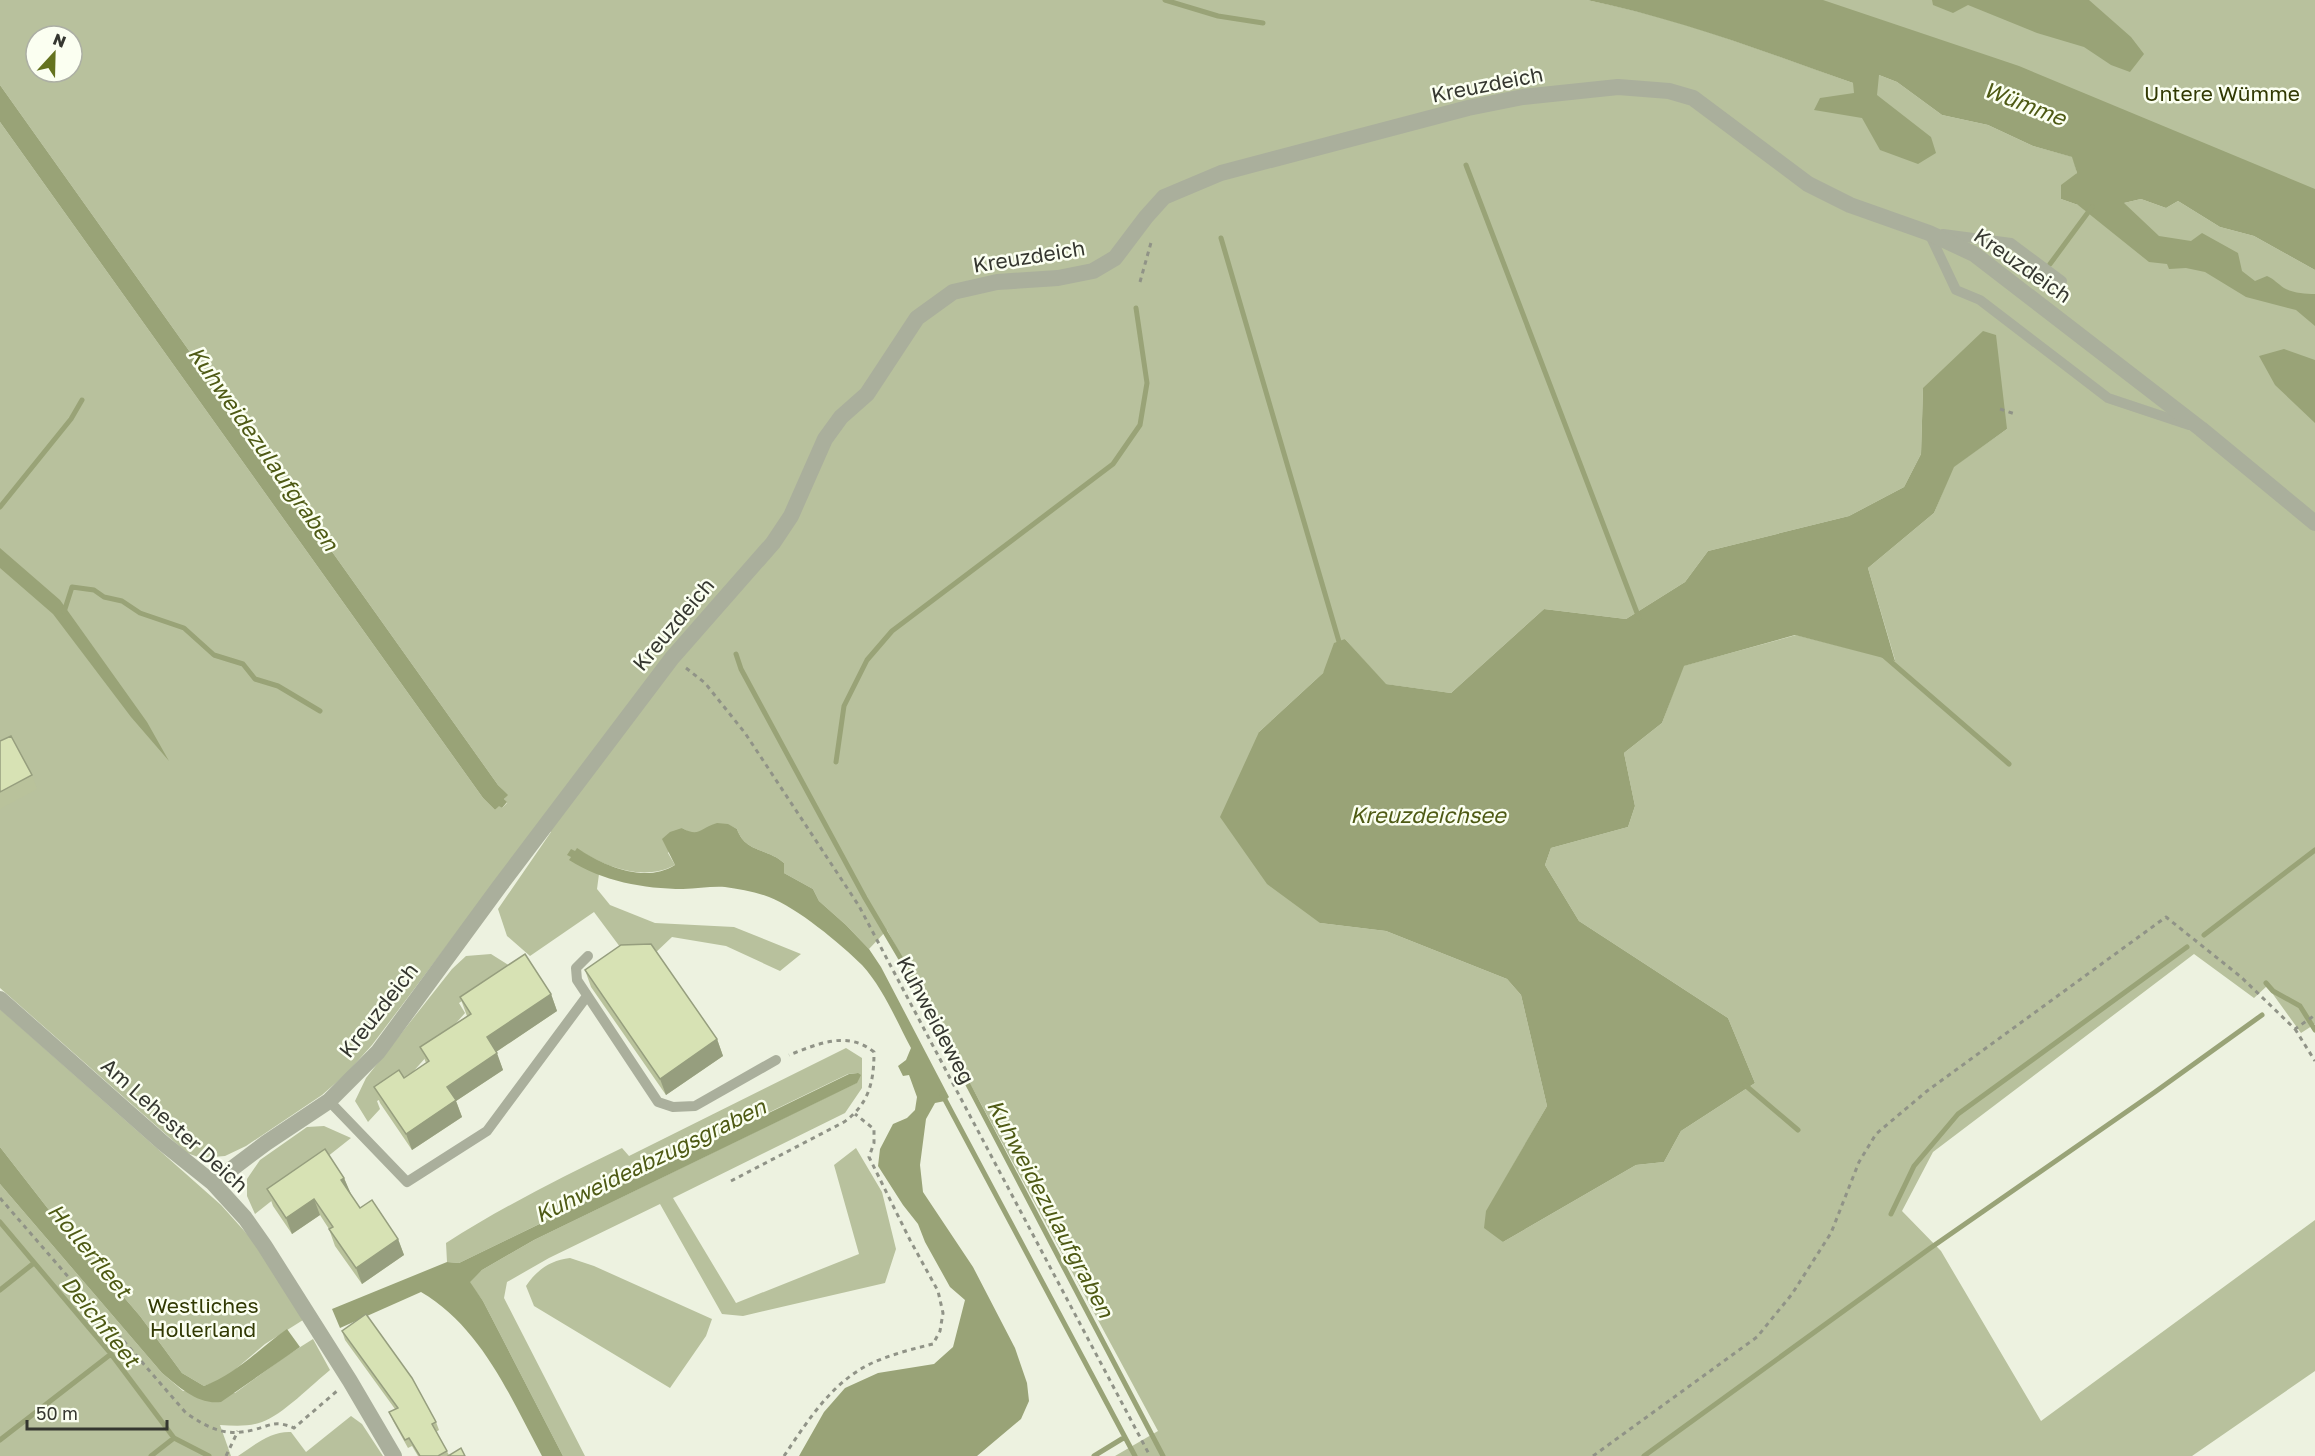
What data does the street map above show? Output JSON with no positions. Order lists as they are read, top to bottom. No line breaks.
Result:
{"streets":{"street":["Kreuzdeich","Am Lehester Deich"],"path":["Kuhweideweg"]},"crossings":[["Kreuzdeich","Kuhweideweg"],["Kreuzdeich","Am Lehester Deich"]],"water":["Wümme","Kuhweidezulaufgraben","Kreuzdeichsee","Kuhweideabzugsgraben","Hollerfleet","Deichfleet"],"parks":["Untere Wümme","Westliches Hollerland"],"scale_bar":"50 m","north":"top"}
